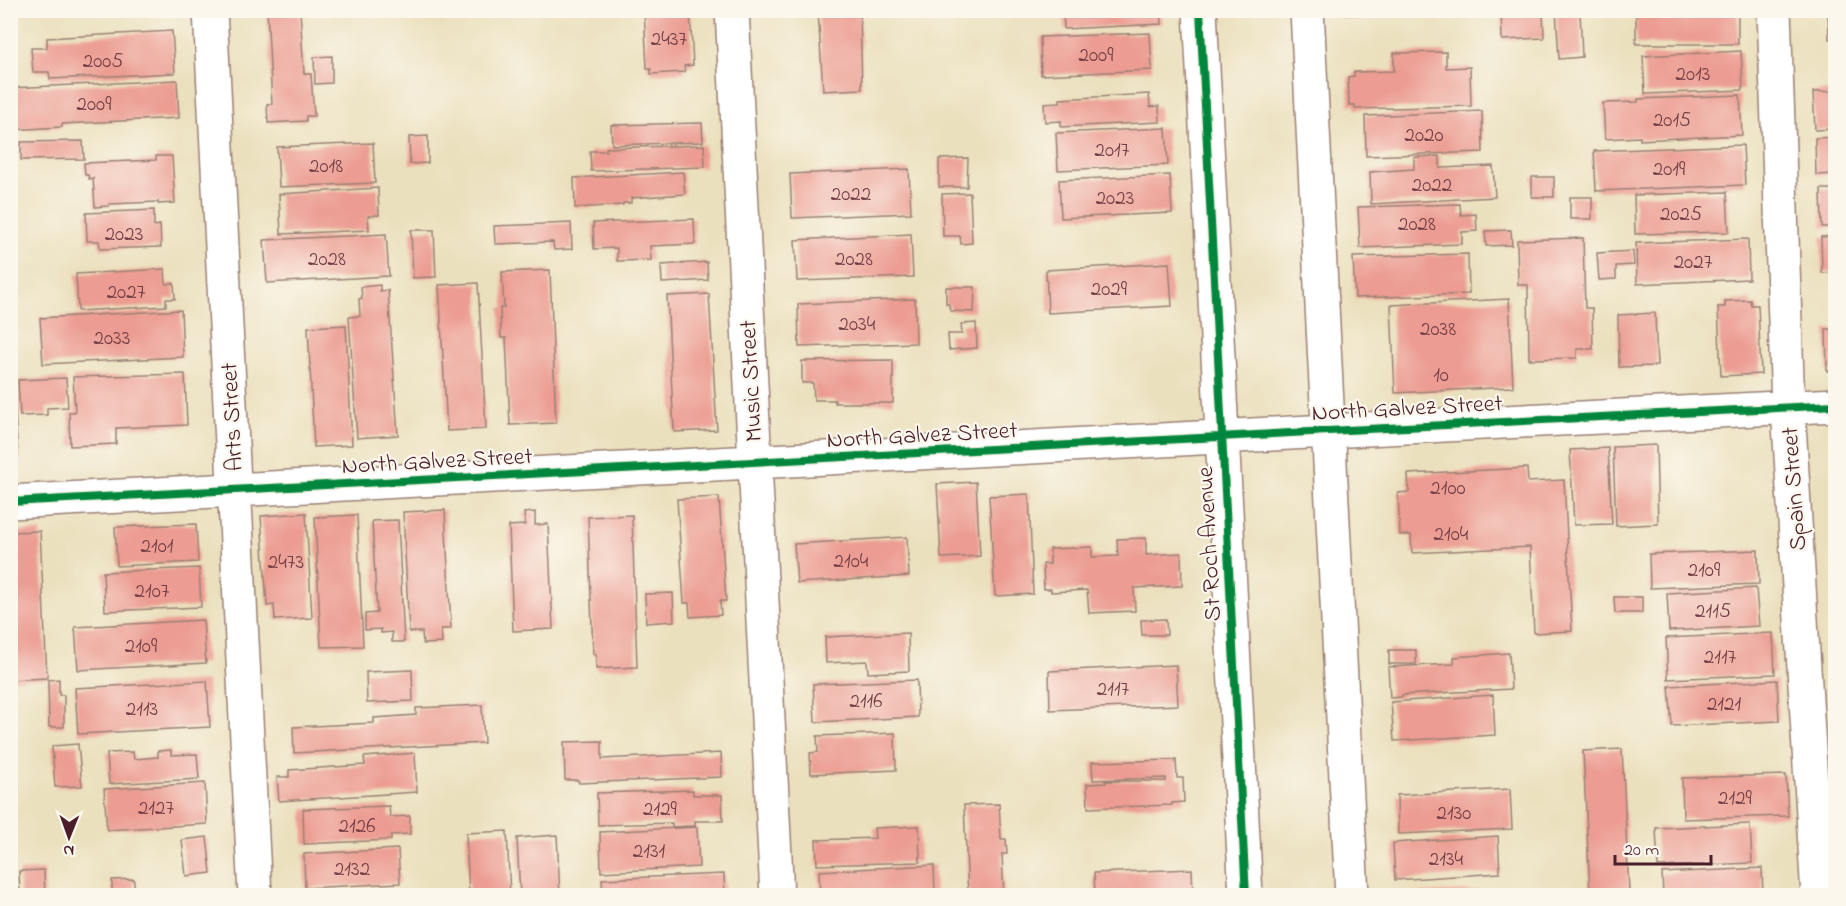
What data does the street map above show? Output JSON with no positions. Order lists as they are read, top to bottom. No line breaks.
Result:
{"streets":{"street":["Music Street","North Galvez Street","Arts Street","Spain Street","St Roch Avenue"]},"crossings":[["Music Street","North Galvez Street"],["North Galvez Street","Arts Street"],["North Galvez Street","Spain Street"],["North Galvez Street","St Roch Avenue"]],"house_numbers":["2437","2009","2005","2013","2009","2015","2020","2017","2018","2019","2022","2022","2023","2025","2028","2023","2028","2028","2027","2029","2027","2034","2038","2033","10","2100","2104","2101","2104","2473","2109","2107","2115","2109","2117","2117","2116","2121","2113","2129","2127","2129","2130","2126","2131","2134","2132"],"scale_bar":"20 m","north":"bottom"}
